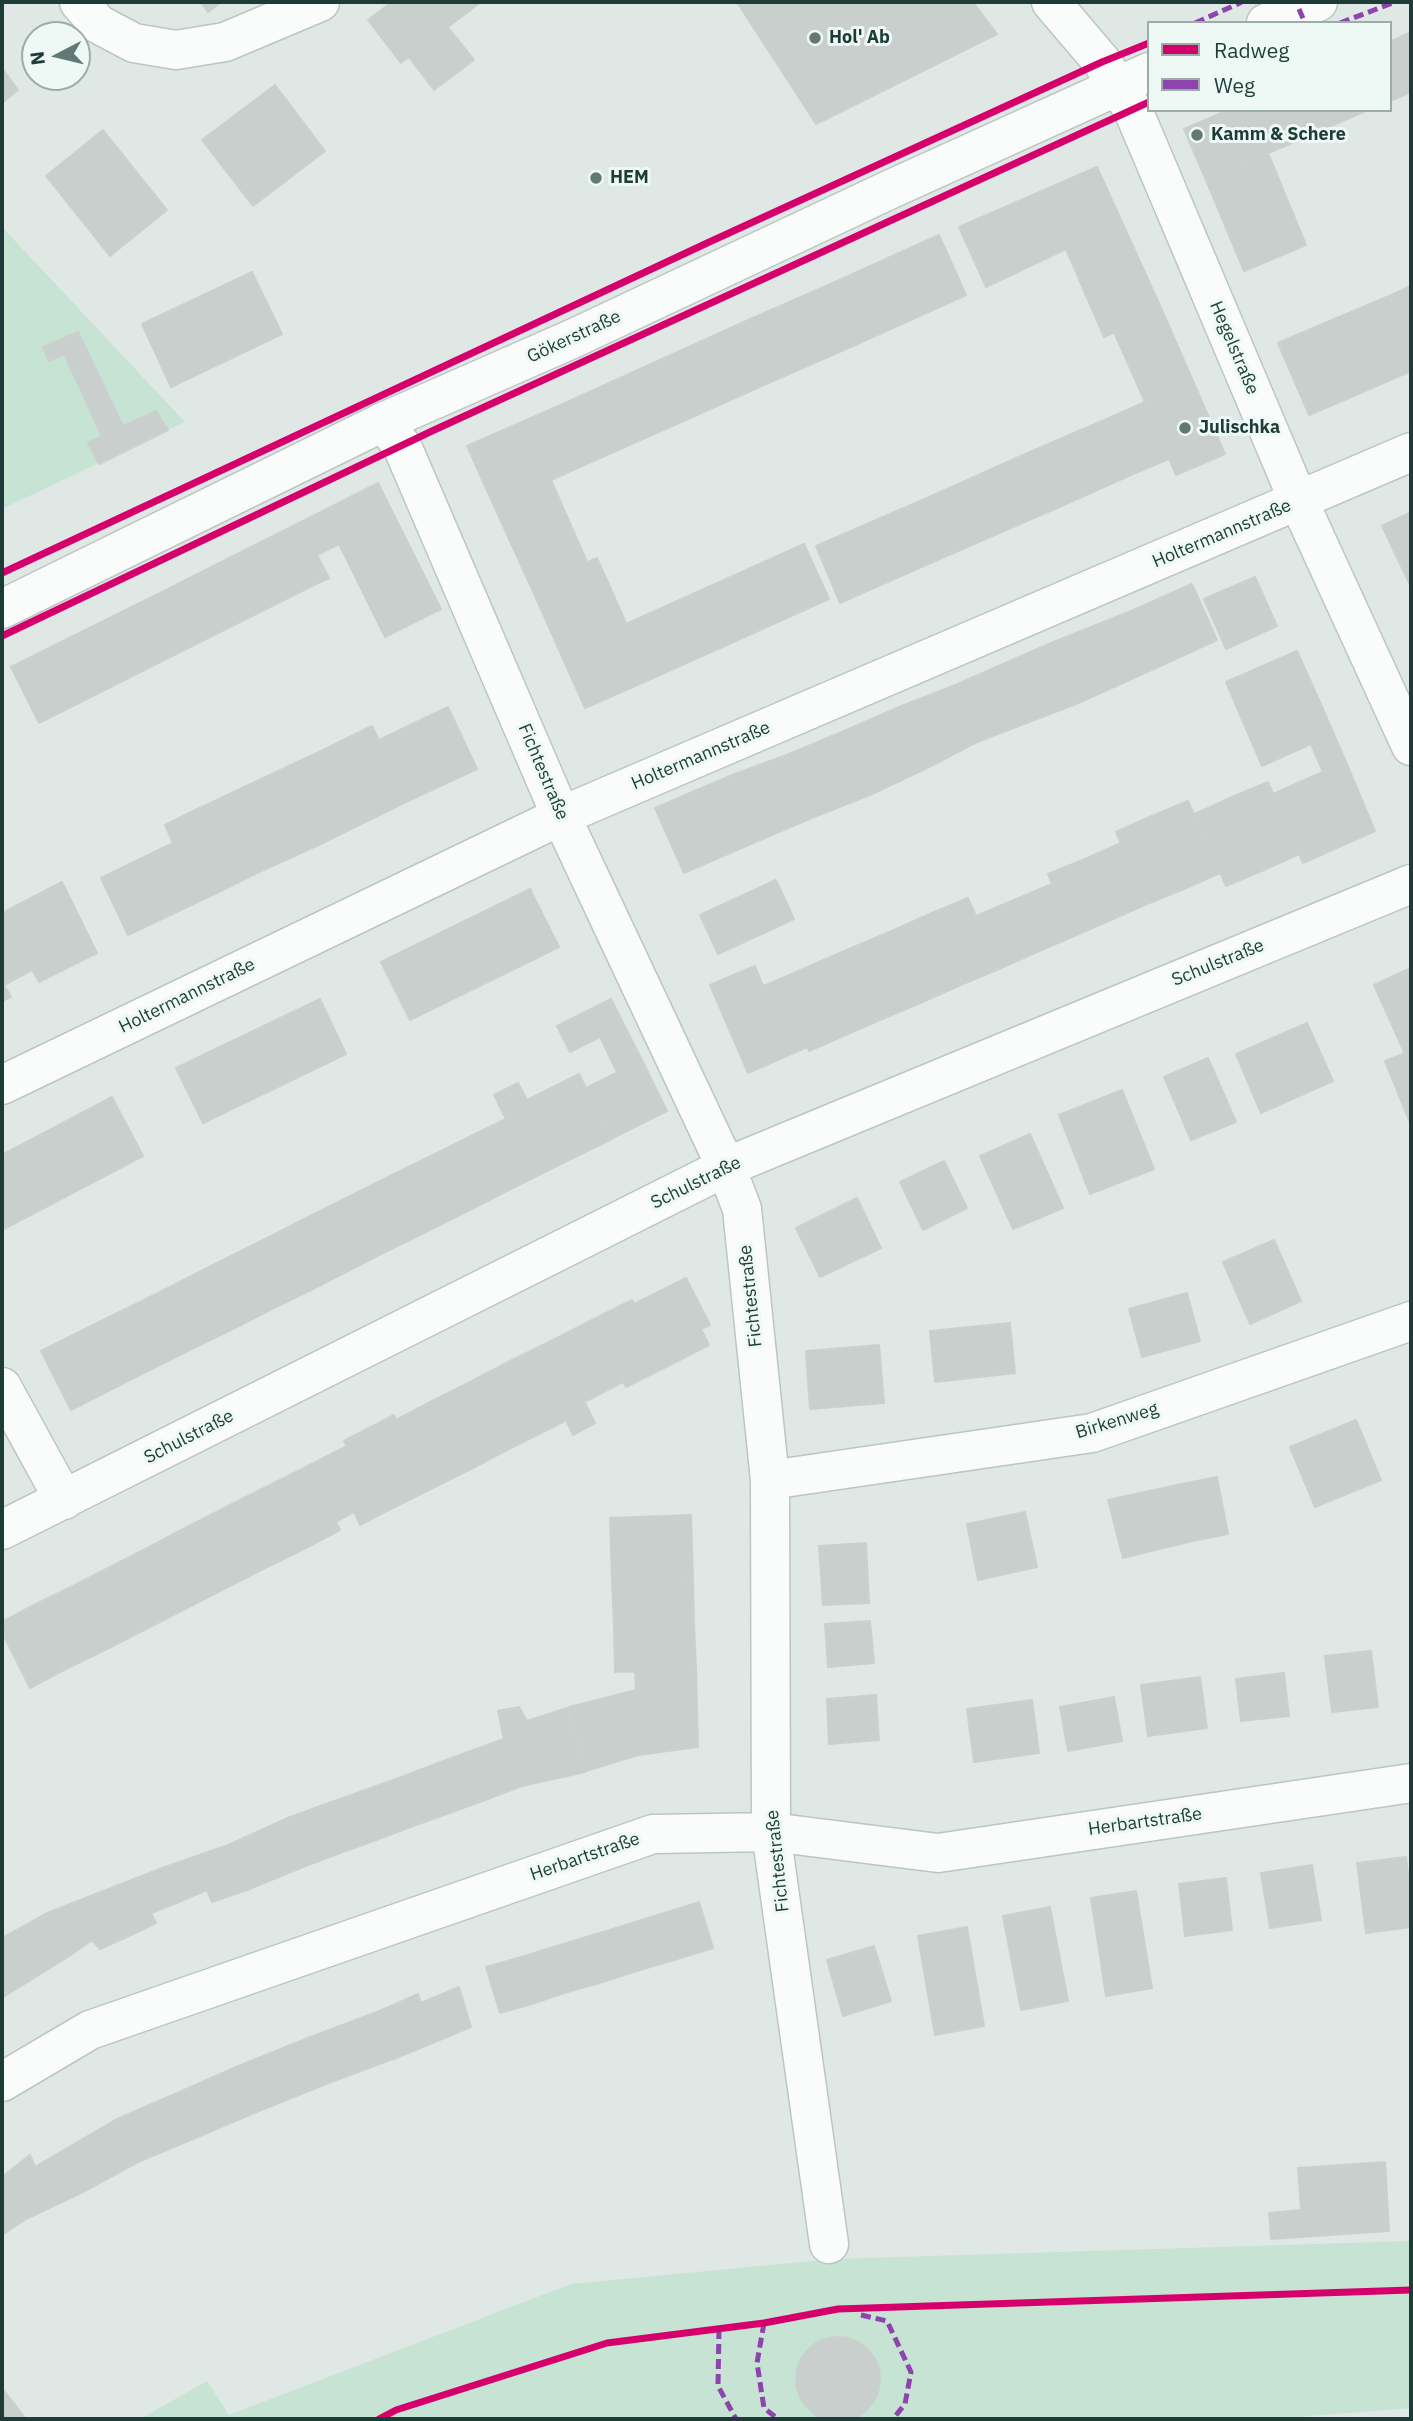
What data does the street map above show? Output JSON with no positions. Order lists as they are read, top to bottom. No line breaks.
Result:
{"streets":{"street":["Gökerstraße","Hegelstraße","Holtermannstraße","Fichtestraße","Schulstraße","Birkenweg","Herbartstraße"]},"crossings":[["Gökerstraße","Hegelstraße"],["Gökerstraße","Fichtestraße"],["Hegelstraße","Holtermannstraße"],["Holtermannstraße","Fichtestraße"],["Fichtestraße","Schulstraße"],["Fichtestraße","Birkenweg"],["Fichtestraße","Herbartstraße"]],"places":["Hol' Ab","Kamm & Schere","HEM","Julischka"],"legend":["Radweg","Weg"],"north":"left"}
